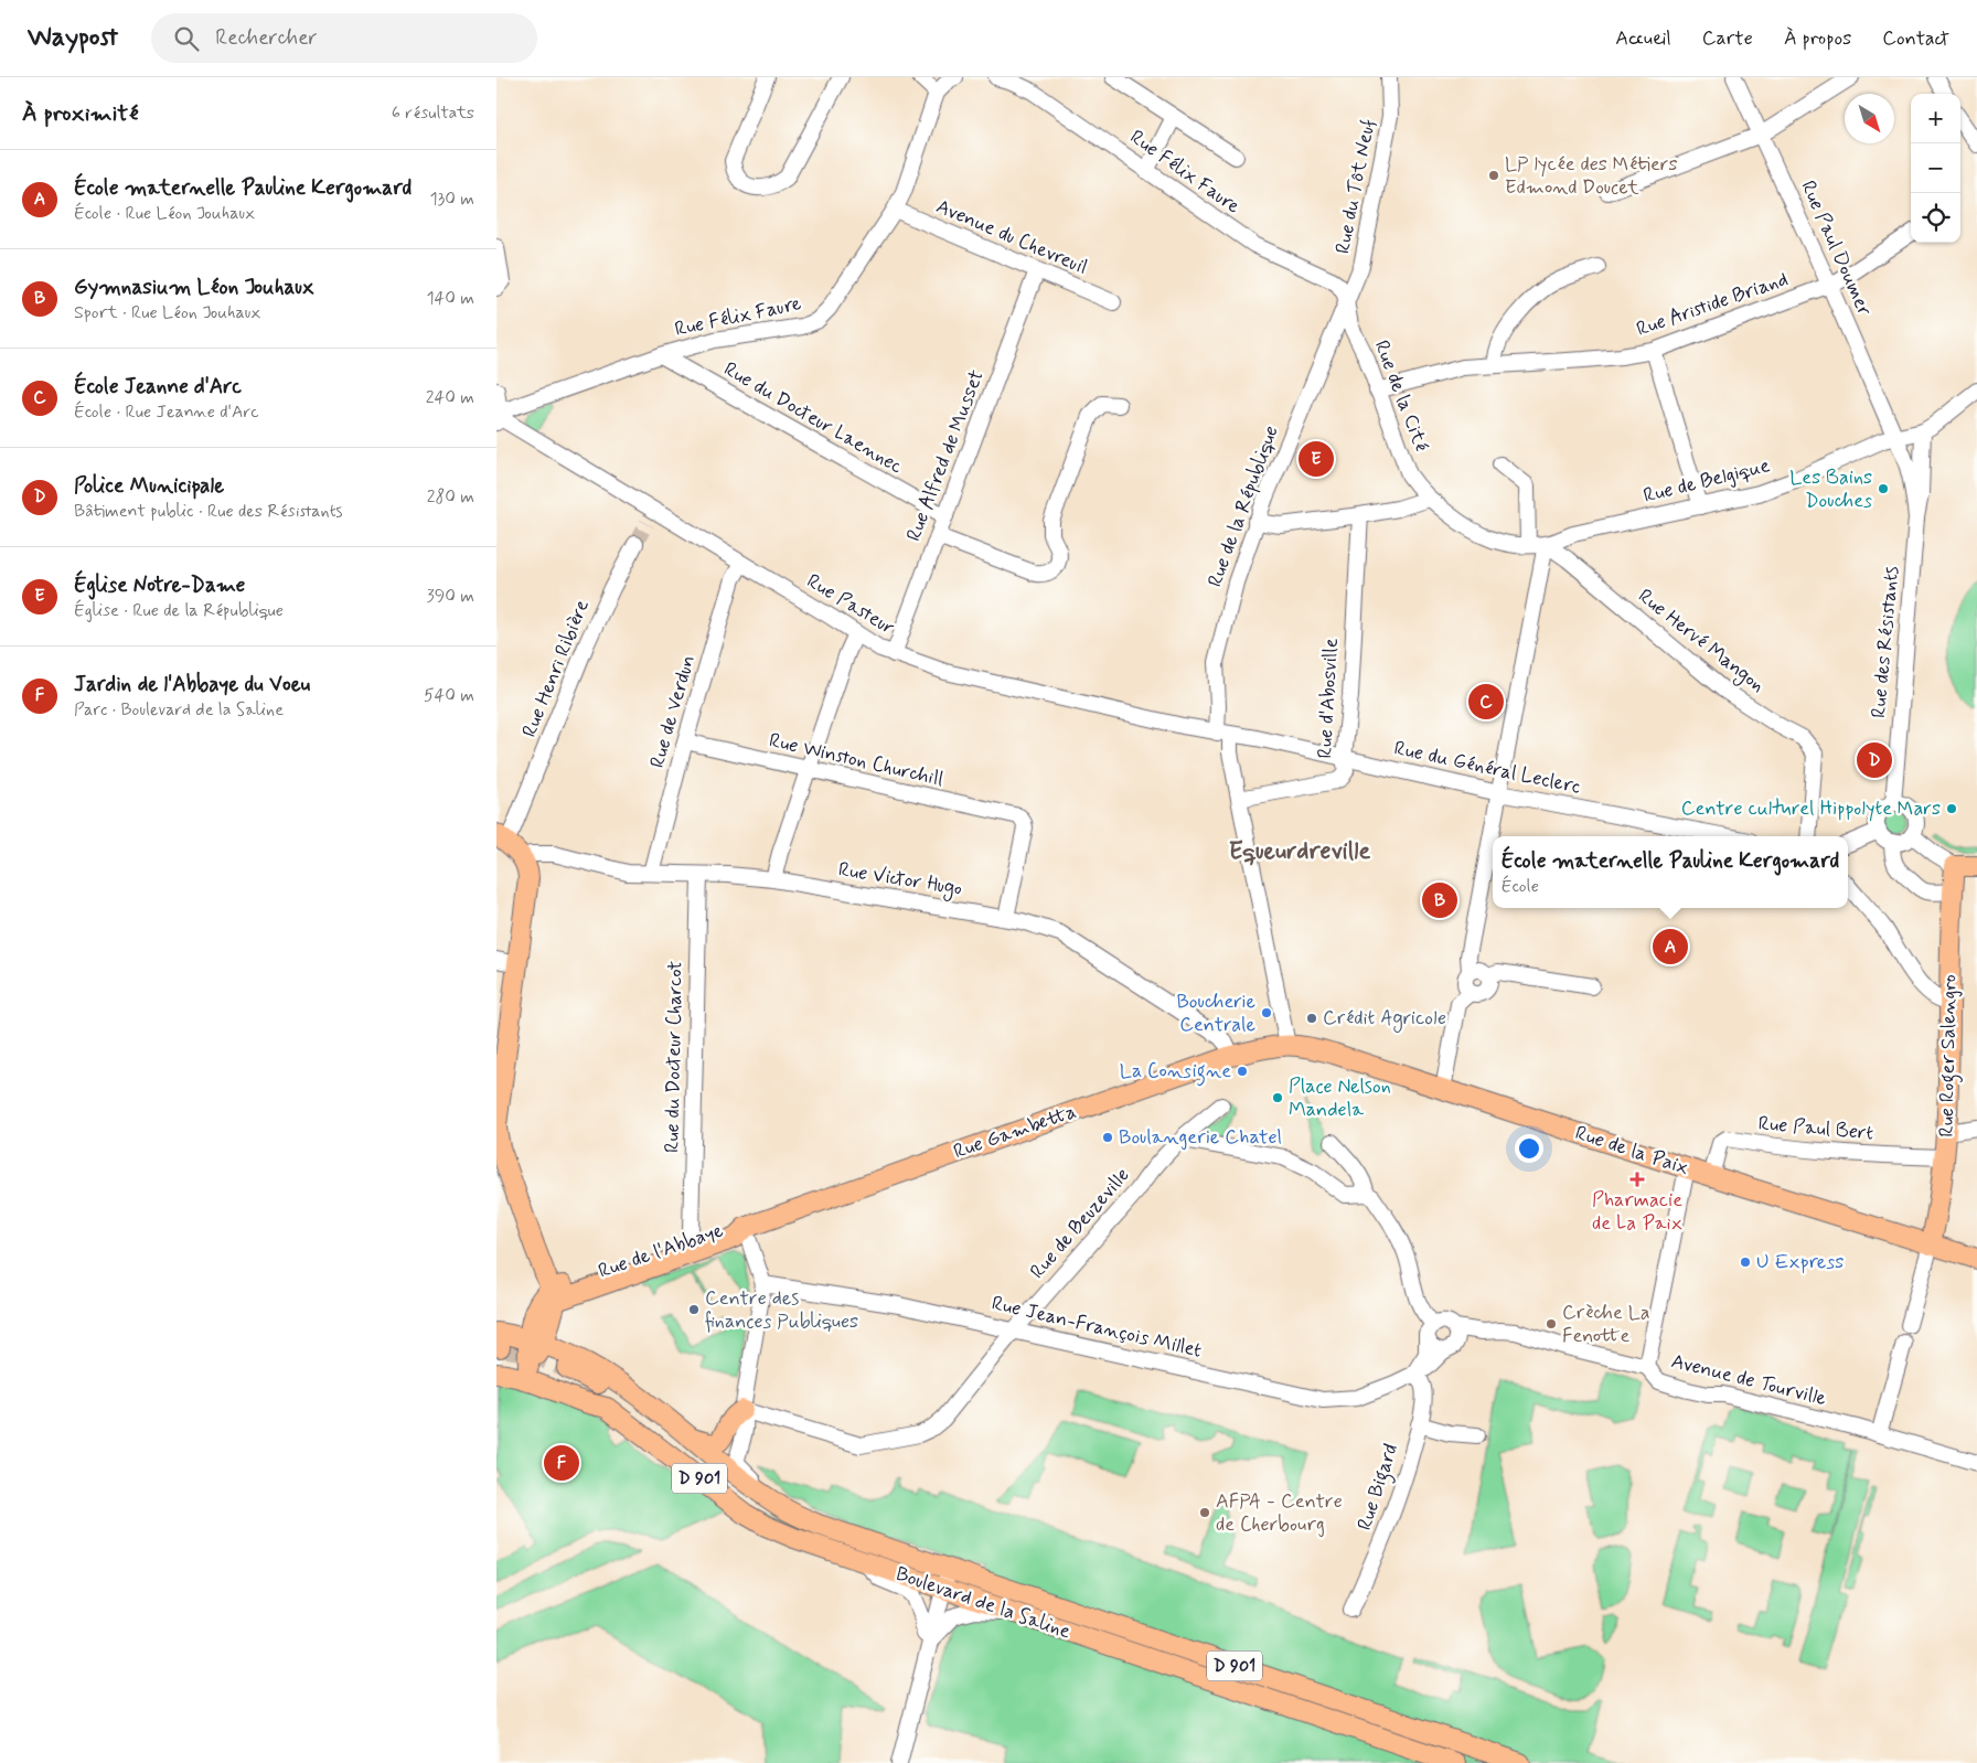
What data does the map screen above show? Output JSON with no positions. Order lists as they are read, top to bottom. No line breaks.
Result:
{"streets":{"main road":["Rue Roger Salengro","Rue Gambetta","Rue de la Paix","Rue de l'Abbaye","D 901","Boulevard de la Saline"],"street":["Rue Félix Faure","Rue du Tôt Neuf","Avenue du Chevreuil","Rue Paul Doumer","Rue Aristide Briand","Rue de la Cité","Rue du Docteur Laennec","Rue Alfred de Musset","Rue de Belgique","Rue de la République","Rue Pasteur","Rue Hervé Mangon","Rue des Résistants","Rue Henri Ribière","Rue d'Abosville","Rue de Verdun","Rue Winston Churchill","Rue du Général Leclerc","Rue Victor Hugo","Rue du Docteur Charcot","Rue Paul Bert","Rue de Beuzeville","Rue Jean-François Millet","Avenue de Tourville","Rue Bigard"]},"crossings":[["Rue Félix Faure","Rue du Tôt Neuf"],["Rue Félix Faure","Avenue du Chevreuil"],["Rue Félix Faure","Rue de la Cité"],["Rue Félix Faure","Rue du Docteur Laennec"],["Rue Félix Faure","Rue de la République"],["Rue Félix Faure","Rue Pasteur"],["Rue du Tôt Neuf","Rue de la Cité"],["Rue du Tôt Neuf","Rue de la République"],["Avenue du Chevreuil","Rue Alfred de Musset"],["Rue Paul Doumer","Rue Aristide Briand"],["Rue Paul Doumer","Rue de Belgique"],["Rue Paul Doumer","Rue des Résistants"],["Rue Aristide Briand","Rue de la Cité"],["Rue de la Cité","Rue de Belgique"],["Rue de la Cité","Rue de la République"],["Rue du Docteur Laennec","Rue Alfred de Musset"],["Rue Alfred de Musset","Rue Pasteur"],["Rue de Belgique","Rue Hervé Mangon"],["Rue de Belgique","Rue des Résistants"],["Rue de la République","Rue Pasteur"],["Rue de la République","Rue d'Abosville"],["Rue de la République","Rue du Général Leclerc"],["Rue de la République","Rue Gambetta"],["Rue de la République","Rue de la Paix"],["Rue Pasteur","Rue de Verdun"],["Rue Pasteur","Rue du Général Leclerc"],["Rue d'Abosville","Rue du Général Leclerc"],["Rue de Verdun","Rue Winston Churchill"],["Rue de Verdun","Rue Victor Hugo"],["Rue Winston Churchill","Rue Victor Hugo"],["Rue Victor Hugo","Rue du Docteur Charcot"],["Rue Victor Hugo","Rue Gambetta"],["Rue Roger Salengro","Rue Paul Bert"],["Rue Roger Salengro","Rue de la Paix"],["Rue du Docteur Charcot","Rue de l'Abbaye"],["Rue Paul Bert","Rue de la Paix"],["Rue Gambetta","Rue de la Paix"],["Rue Gambetta","Rue de l'Abbaye"],["Rue de Beuzeville","Rue Jean-François Millet"],["Rue Jean-François Millet","Avenue de Tourville"],["Rue Jean-François Millet","Rue Bigard"],["D 901","Boulevard de la Saline"]],"districts":["Equeurdreville"],"places":{"other":["LP lycée des Métiers Edmond Doucet","Les Bains Douches","Centre culturel Hippolyte Mars","Boucherie Centrale","Crédit Agricole","La Consigne","Place Nelson Mandela","Boulangerie Chatel","U Express","Centre des finances Publiques","Crèche La Fenotte","AFPA - Centre de Cherbourg"],"health":["Pharmacie de La Paix"]},"north":"bottom right","page":{"header":"Waypost","search":"Rechercher","nav":["Accueil","Carte","À propos","Contact"],"heading":["À proximité","6 résultats"],"map_buttons":["+","−"],"list":[{"mark":"A","name":"École maternelle Pauline Kergomard","note":"École · Rue Léon Jouhaux","value":"130 m"},{"mark":"B","name":"Gymnasium Léon Jouhaux","note":"Sport · Rue Léon Jouhaux","value":"140 m"},{"mark":"C","name":"École Jeanne d'Arc","note":"École · Rue Jeanne d'Arc","value":"240 m"},{"mark":"D","name":"Police Municipale","note":"Bâtiment public · Rue des Résistants","value":"280 m"},{"mark":"E","name":"Église Notre-Dame","note":"Église · Rue de la République","value":"390 m"},{"mark":"F","name":"Jardin de l'Abbaye du Voeu","note":"Parc · Boulevard de la Saline","value":"540 m"}],"pins":["E","C","D","B","A","F"],"popup":["École maternelle Pauline Kergomard","École"]}}
